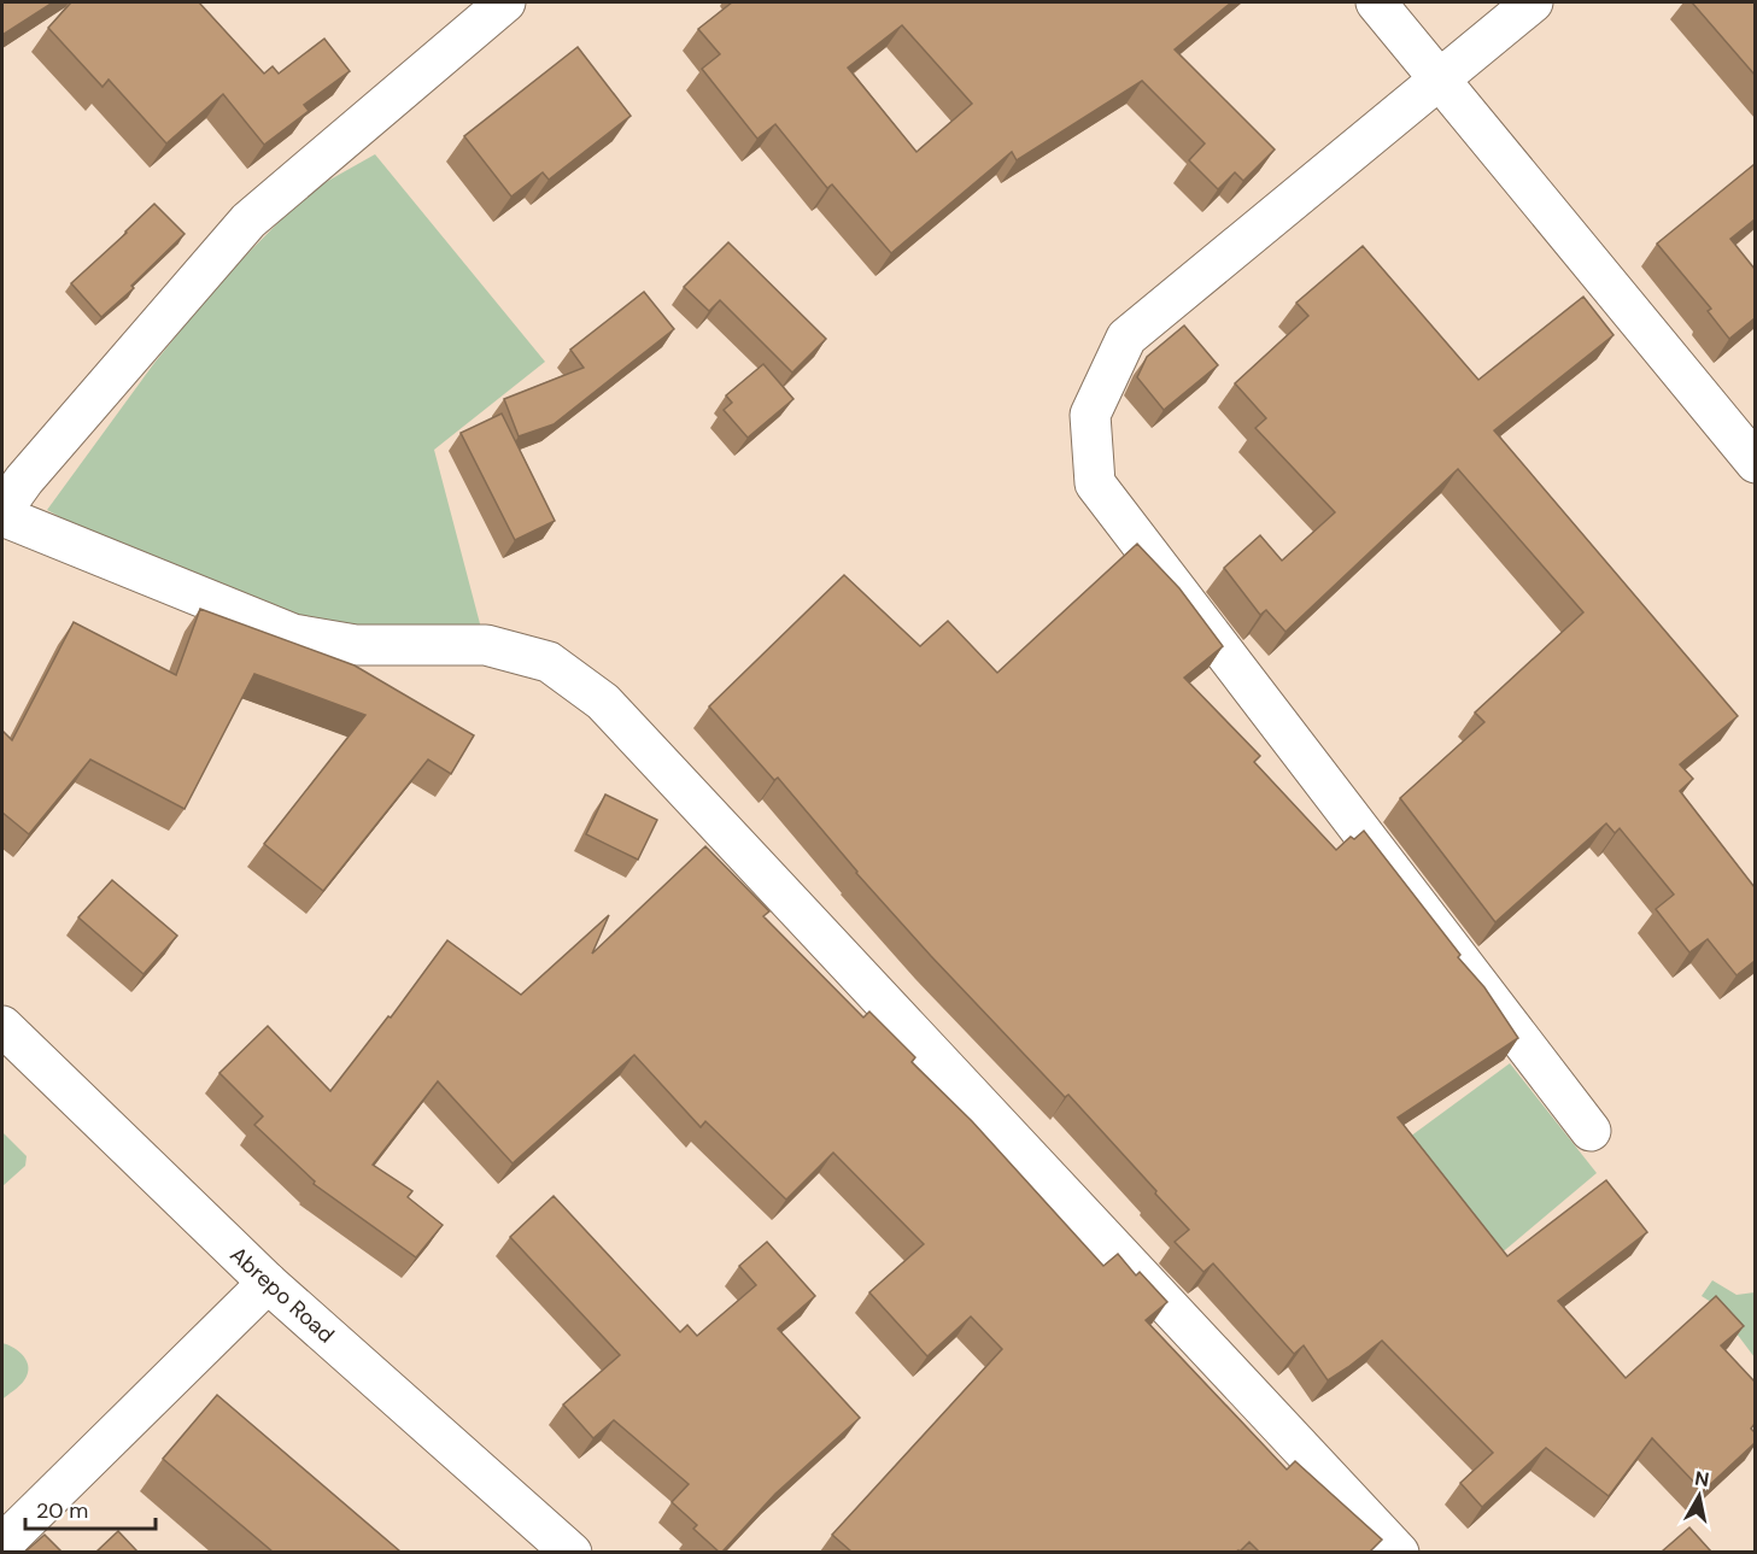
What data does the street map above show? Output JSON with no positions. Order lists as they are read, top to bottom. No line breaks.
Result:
{"streets":{"street":["Abrepo Road"]},"scale_bar":"20 m","north":"top"}
